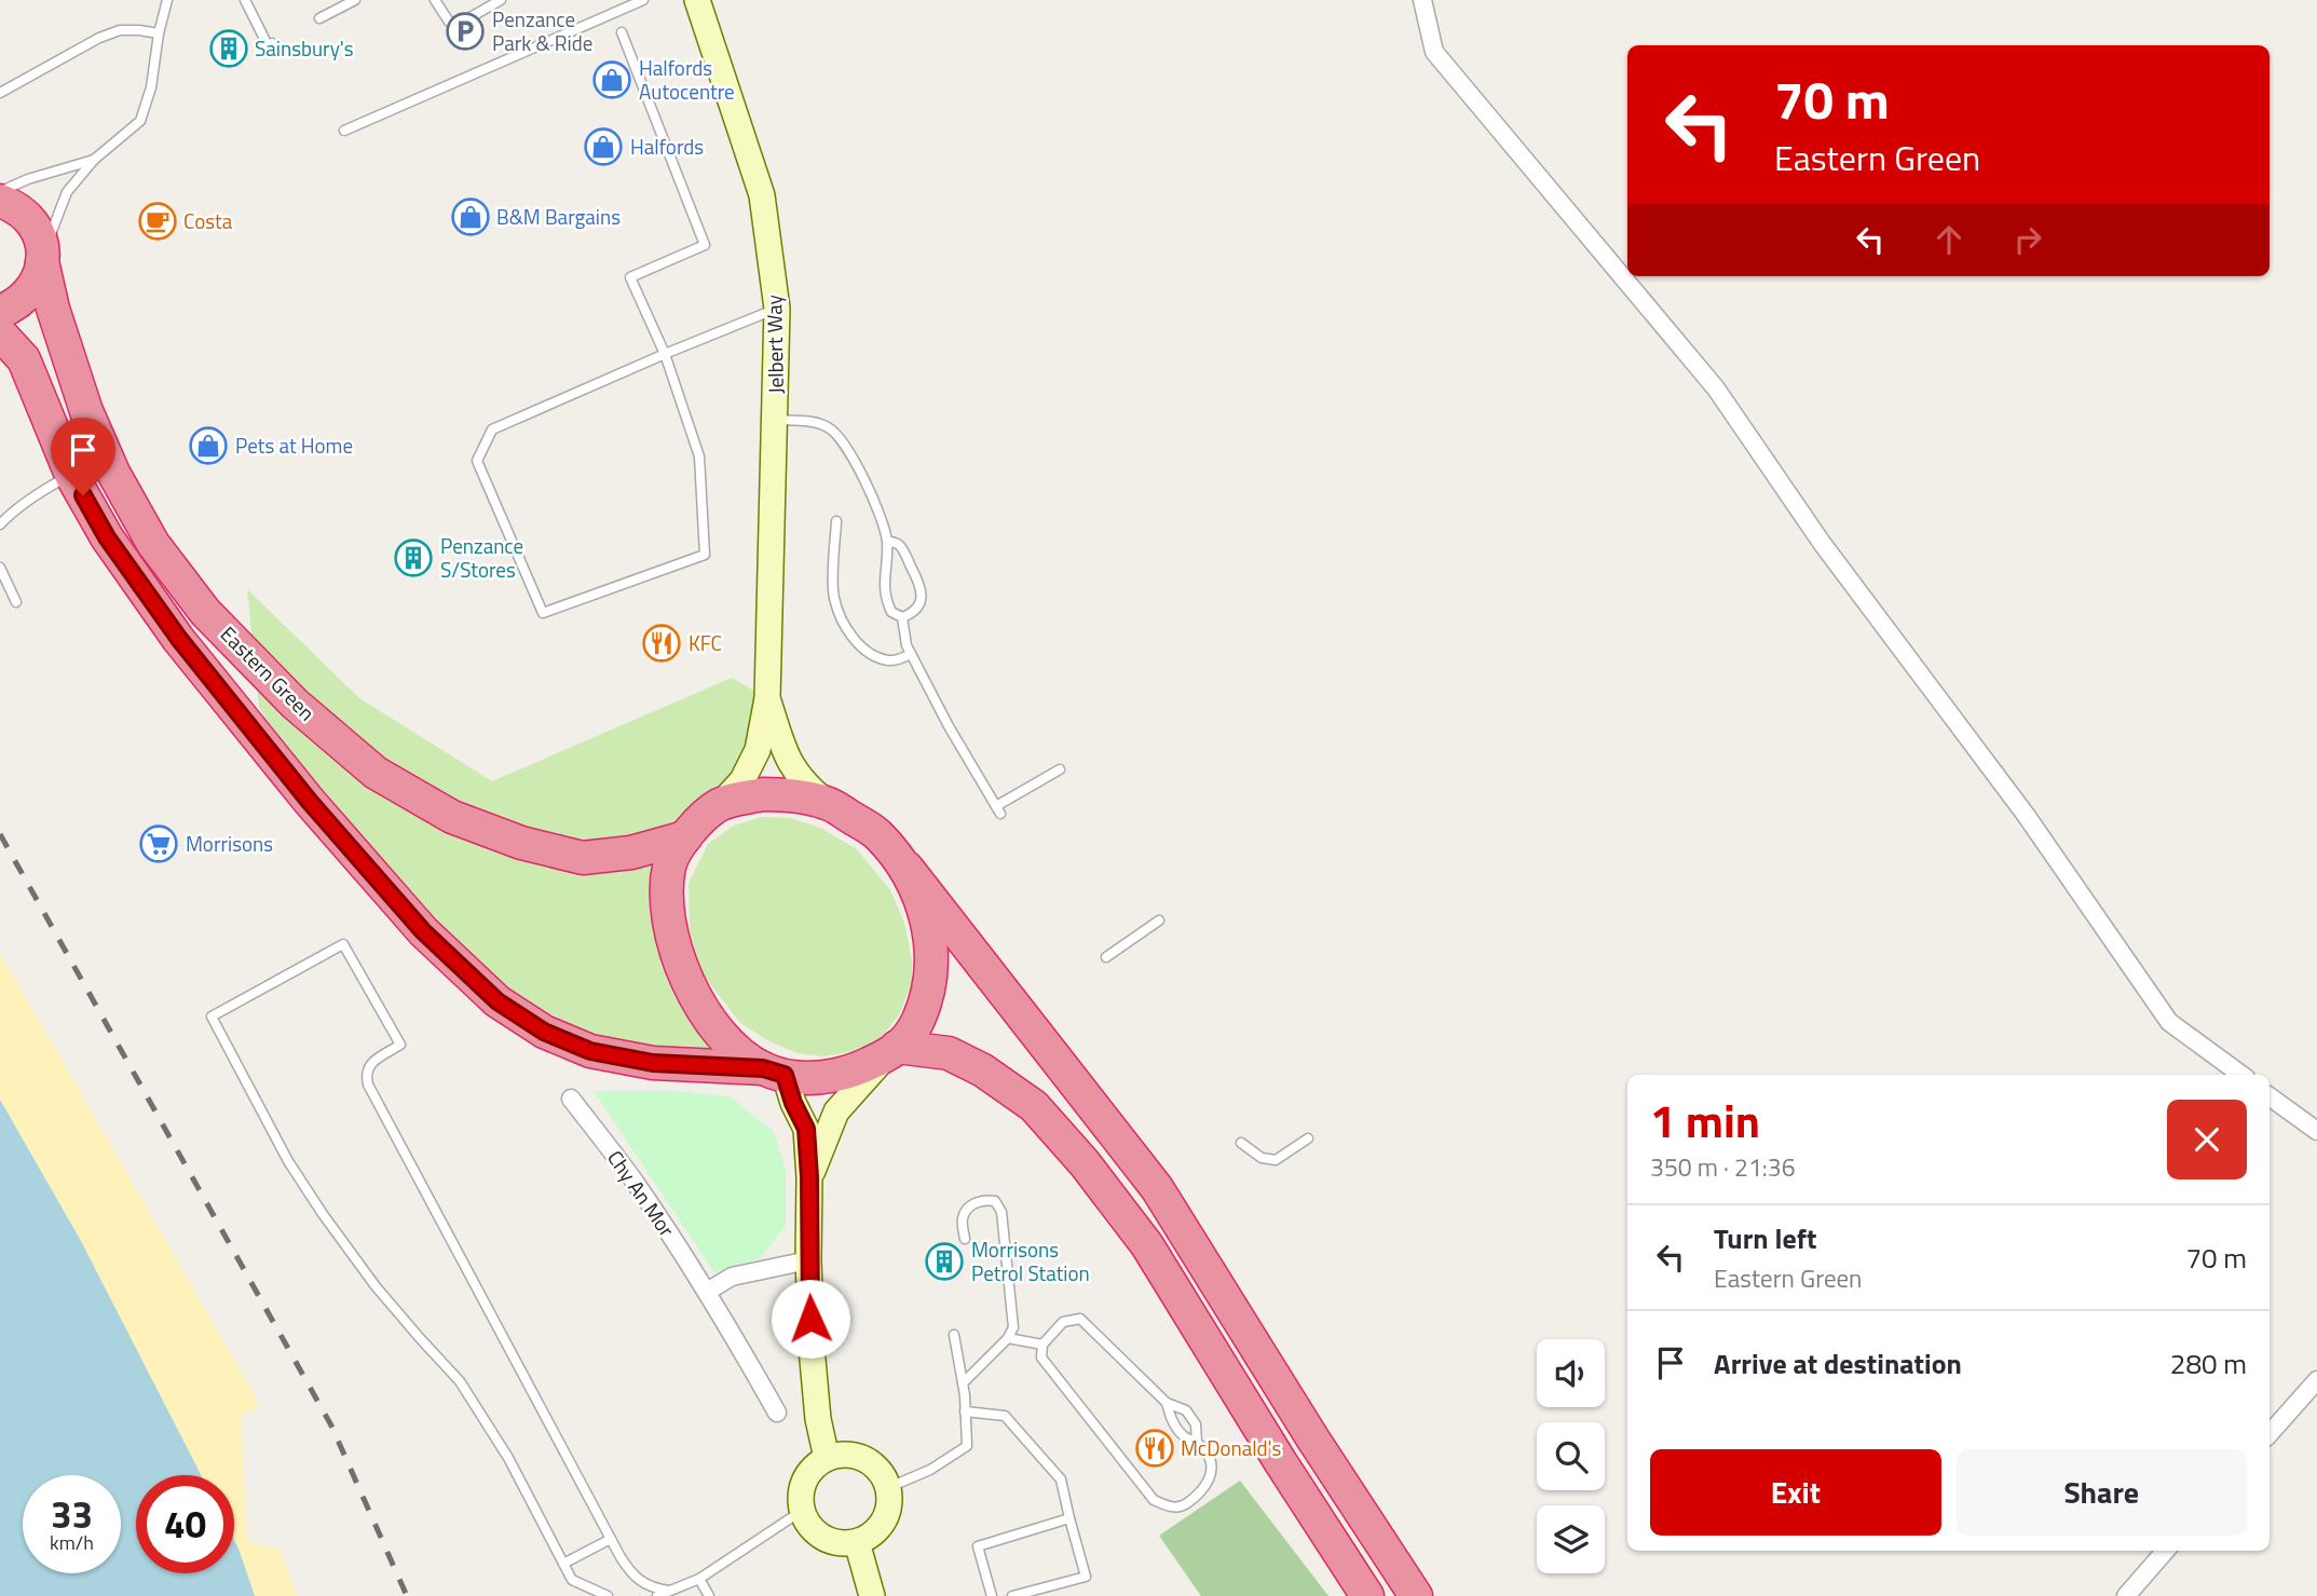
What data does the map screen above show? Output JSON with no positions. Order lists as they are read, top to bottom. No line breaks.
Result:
{"streets":{"highway":["Eastern Green"],"street":["Jelbert Way","Chy An Mor"]},"places":{"parking":["Penzance Park & Ride"],"building":["Sainsbury's","Penzance S/Stores","Morrisons Petrol Station"],"shop":["Halfords Autocentre","Halfords","B&M Bargains","Pets at Home"],"cafe":["Costa"],"restaurant":["KFC","McDonald's"],"supermarket":["Morrisons"]},"page":{"turn":["70 m","Eastern Green"],"heading":["1 min","350 m · 21:36"],"list":[{"name":"Turn left","note":"Eastern Green","value":"70 m"},{"name":"Arrive at destination","value":"280 m"}],"buttons":["Exit","Share"],"speed":"33 km/h","limit":"40"}}
